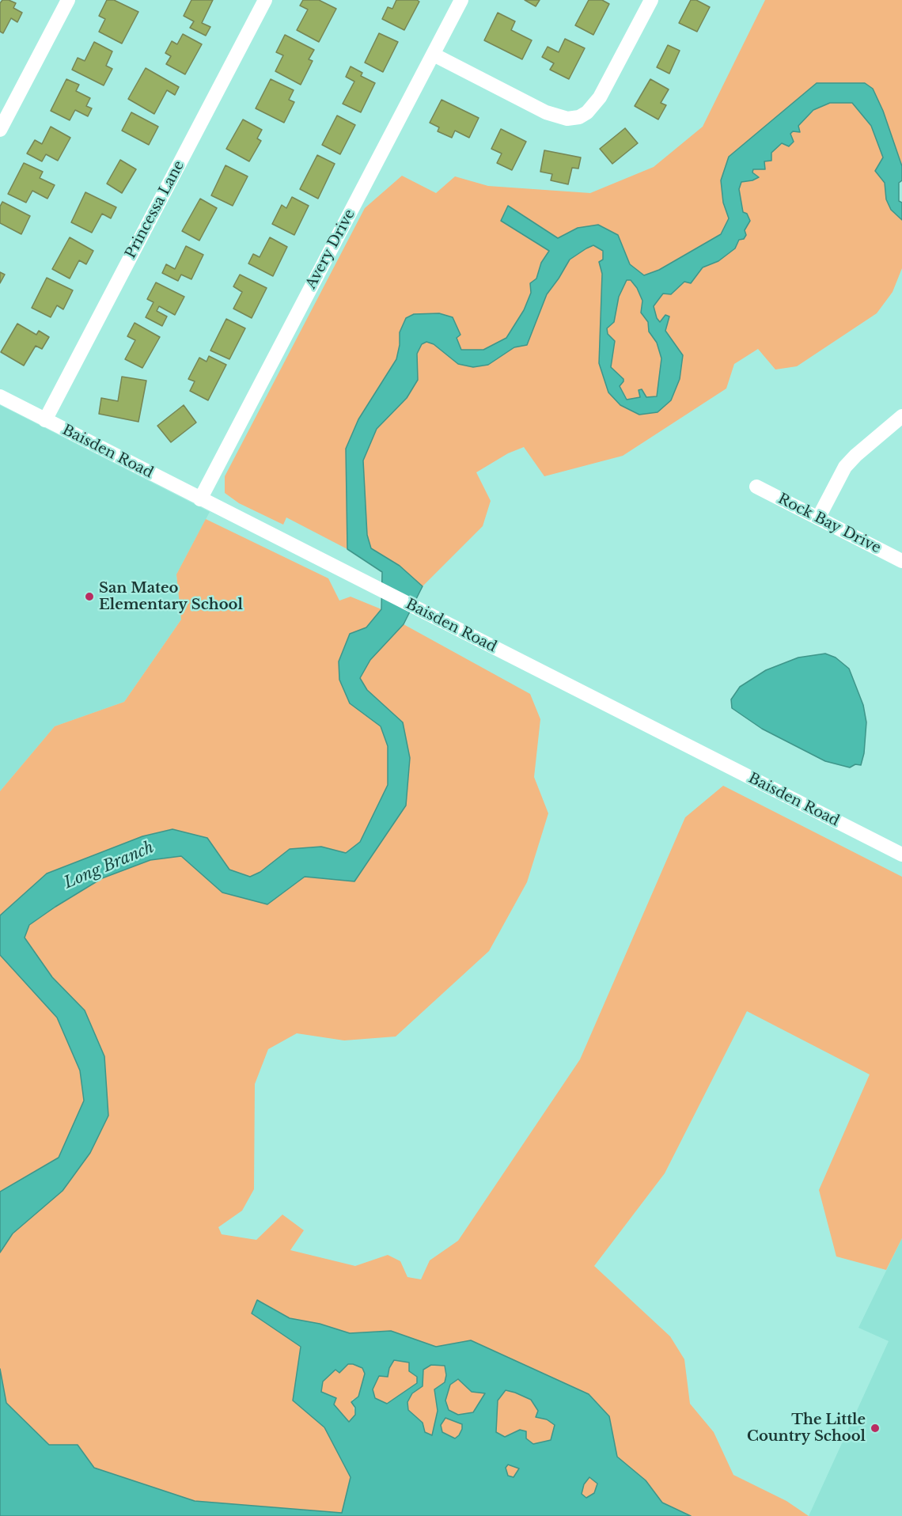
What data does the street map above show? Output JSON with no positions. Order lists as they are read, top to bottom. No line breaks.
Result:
{"streets":{"street":["Princessa Lane","Avery Drive","Baisden Road","Rock Bay Drive"]},"crossings":[["Princessa Lane","Baisden Road"],["Avery Drive","Baisden Road"]],"water":["Long Branch"],"places":["San Mateo Elementary School","The Little Country School"]}
